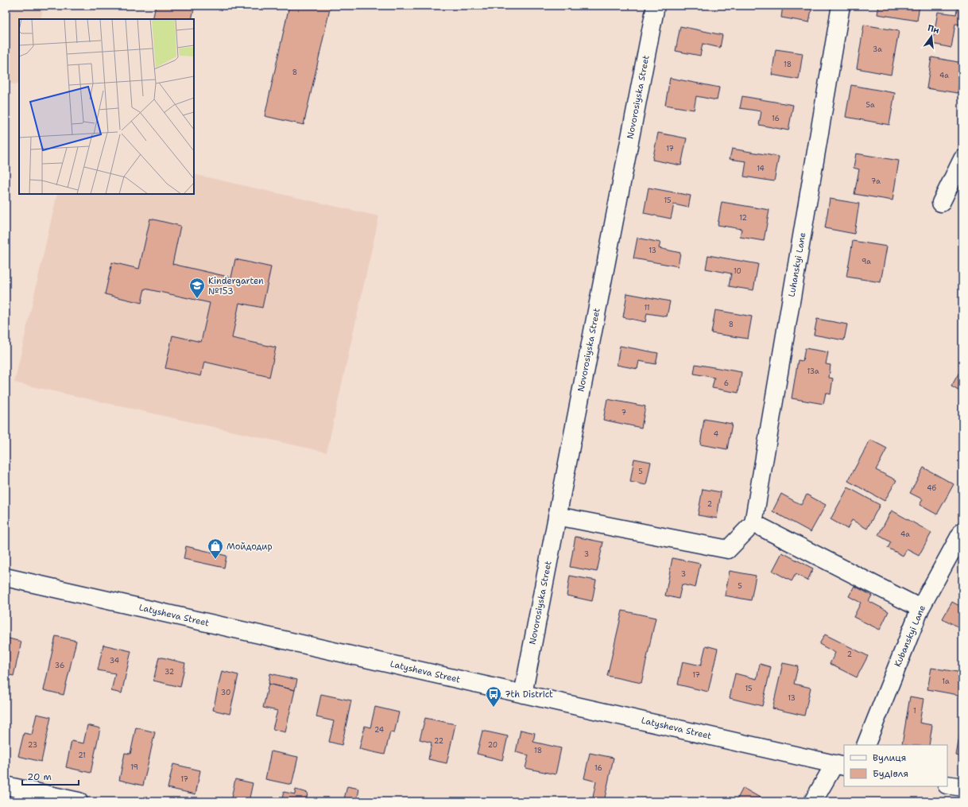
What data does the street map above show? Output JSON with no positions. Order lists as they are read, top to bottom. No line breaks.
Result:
{"streets":{"street":["Novorosiyska Street","Luhanskyi Lane","Latysheva Street","Kubanskyi Lane"]},"crossings":[["Novorosiyska Street","Latysheva Street"]],"places":{"school or university":["Kindergarten №153"],"shop":["Мойдодир"],"bus stop":["7th District"]},"house_numbers":["3а","18","8","4а","5а","16","17","14","7а","15","12","13","9а","10","11","8","13а","6","7","4","5","4б","2","4а","3","3","5","2","34","36","32","17","1а","15","30","13","1","24","22","23","20","18","21","19","16","17"],"legend":["Вулиця","Будівля"],"scale_bar":"20 m","north":"top"}
